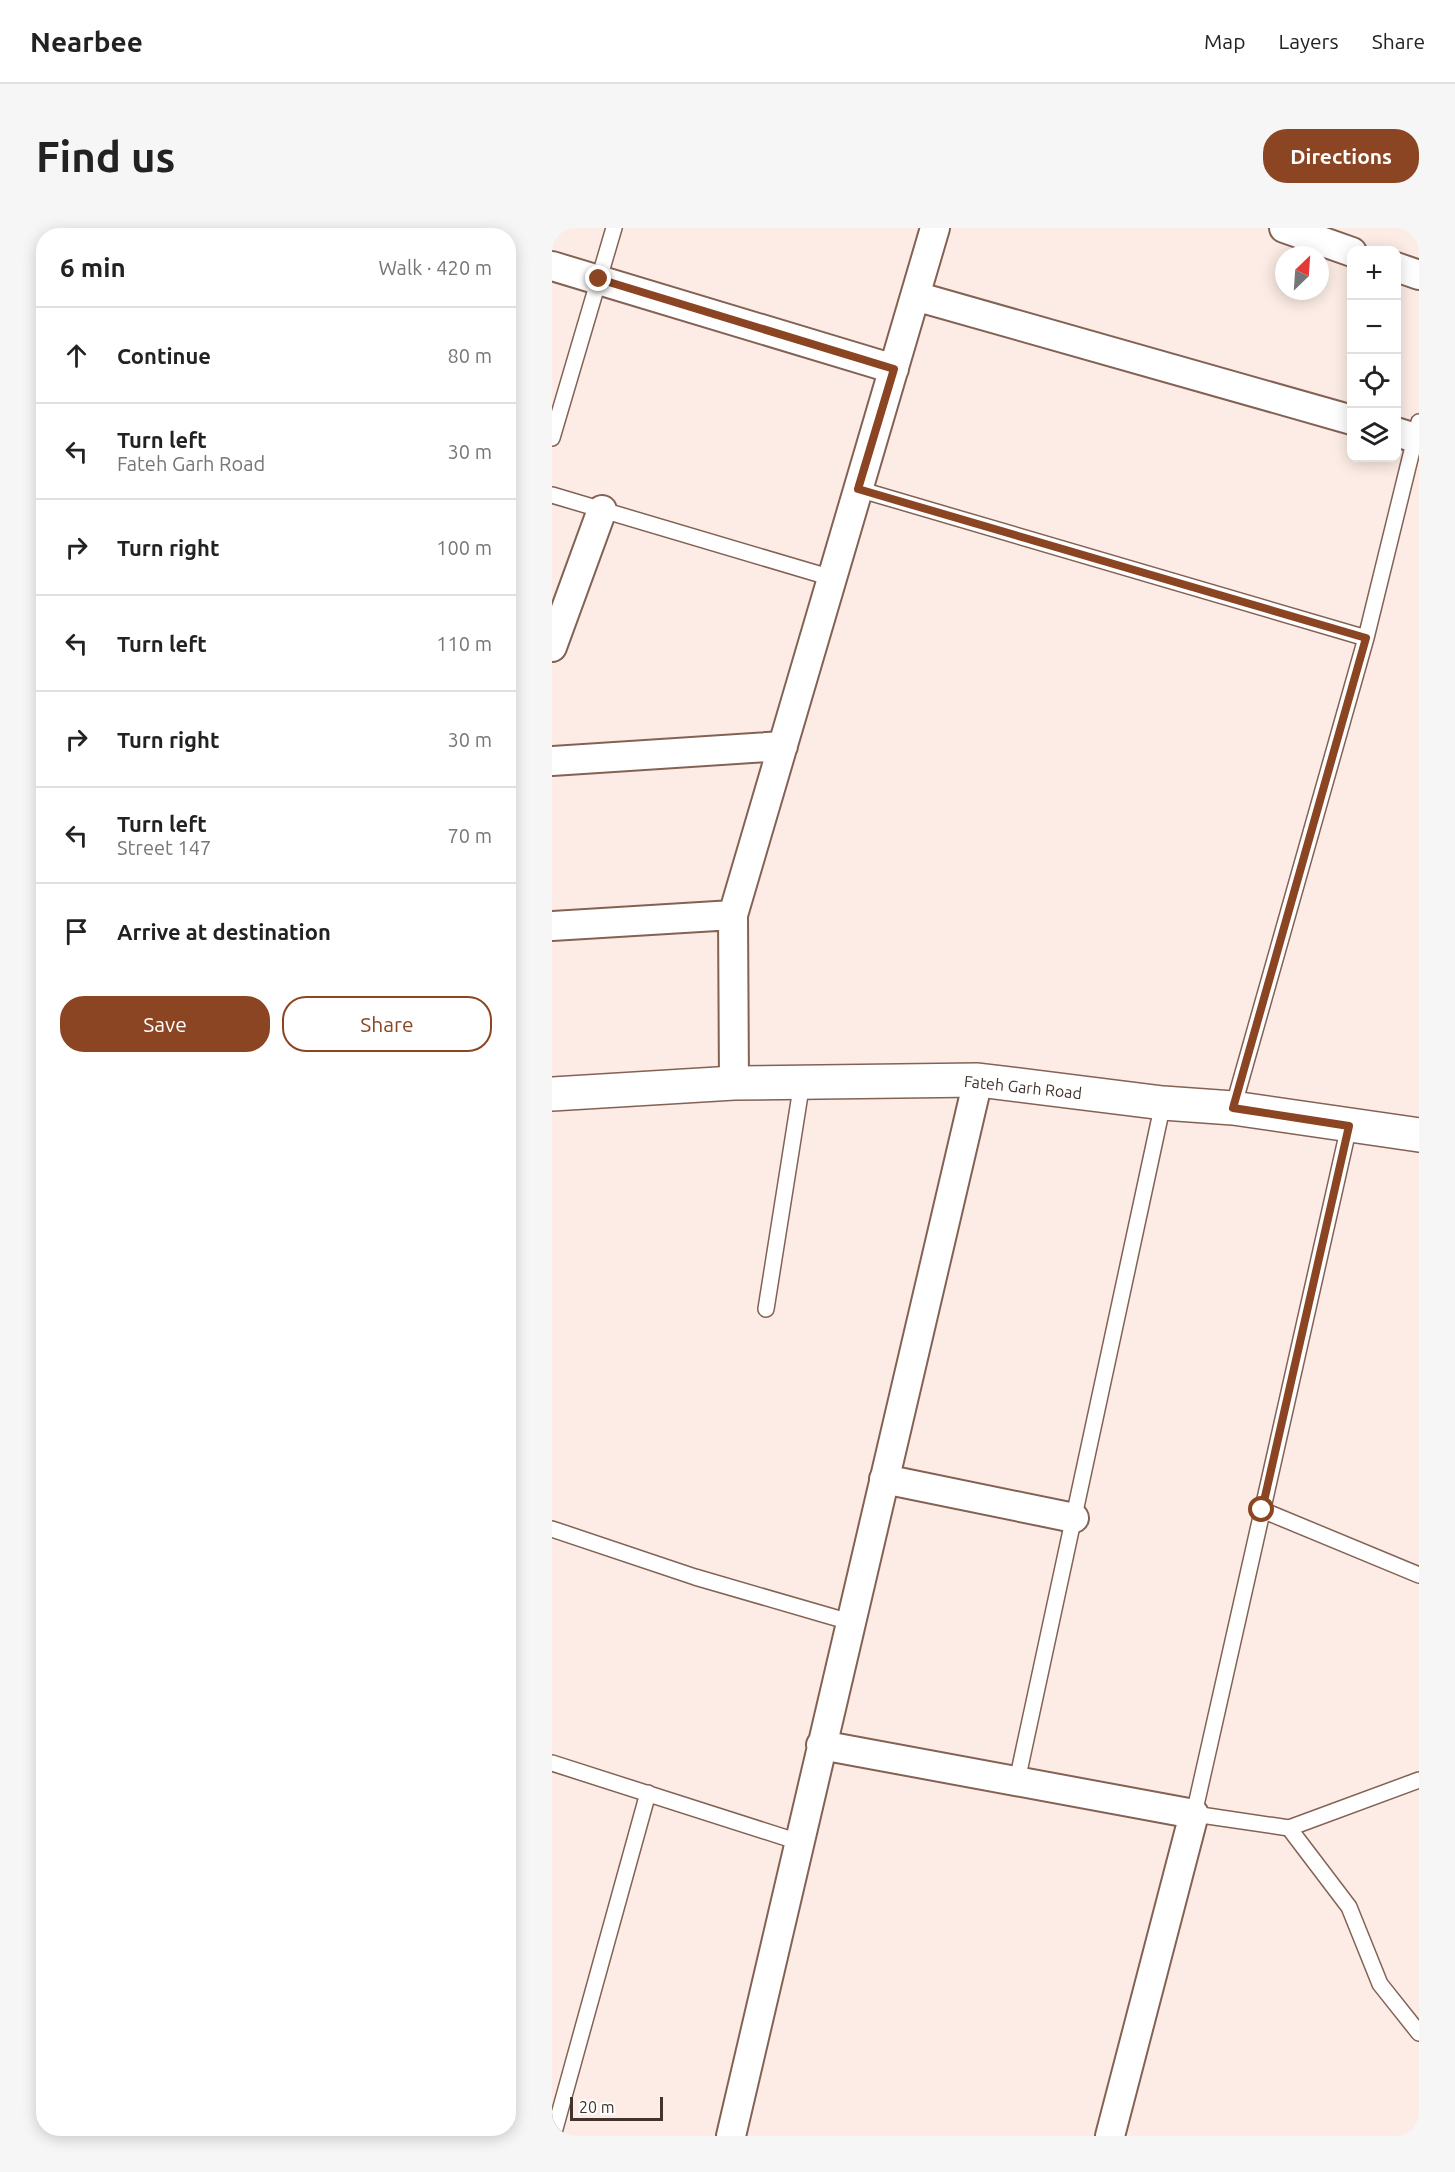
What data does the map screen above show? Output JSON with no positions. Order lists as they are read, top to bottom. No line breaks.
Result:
{"streets":{"street":["Fateh Garh Road"]},"scale_bar":"20 m","north":"top right","page":{"header":"Nearbee","nav":["Map","Layers","Share"],"buttons":["Directions",["Save","Share"]],"title":"Find us","heading":["6 min","Walk · 420 m"],"map_buttons":["+","−"],"list":[["Continue","80 m"],["Turn left","Fateh Garh Road","30 m"],["Turn right","100 m"],["Turn left","110 m"],["Turn right","30 m"],["Turn left","Street 147","70 m"],"Arrive at destination"],"scale":"20 m"}}
